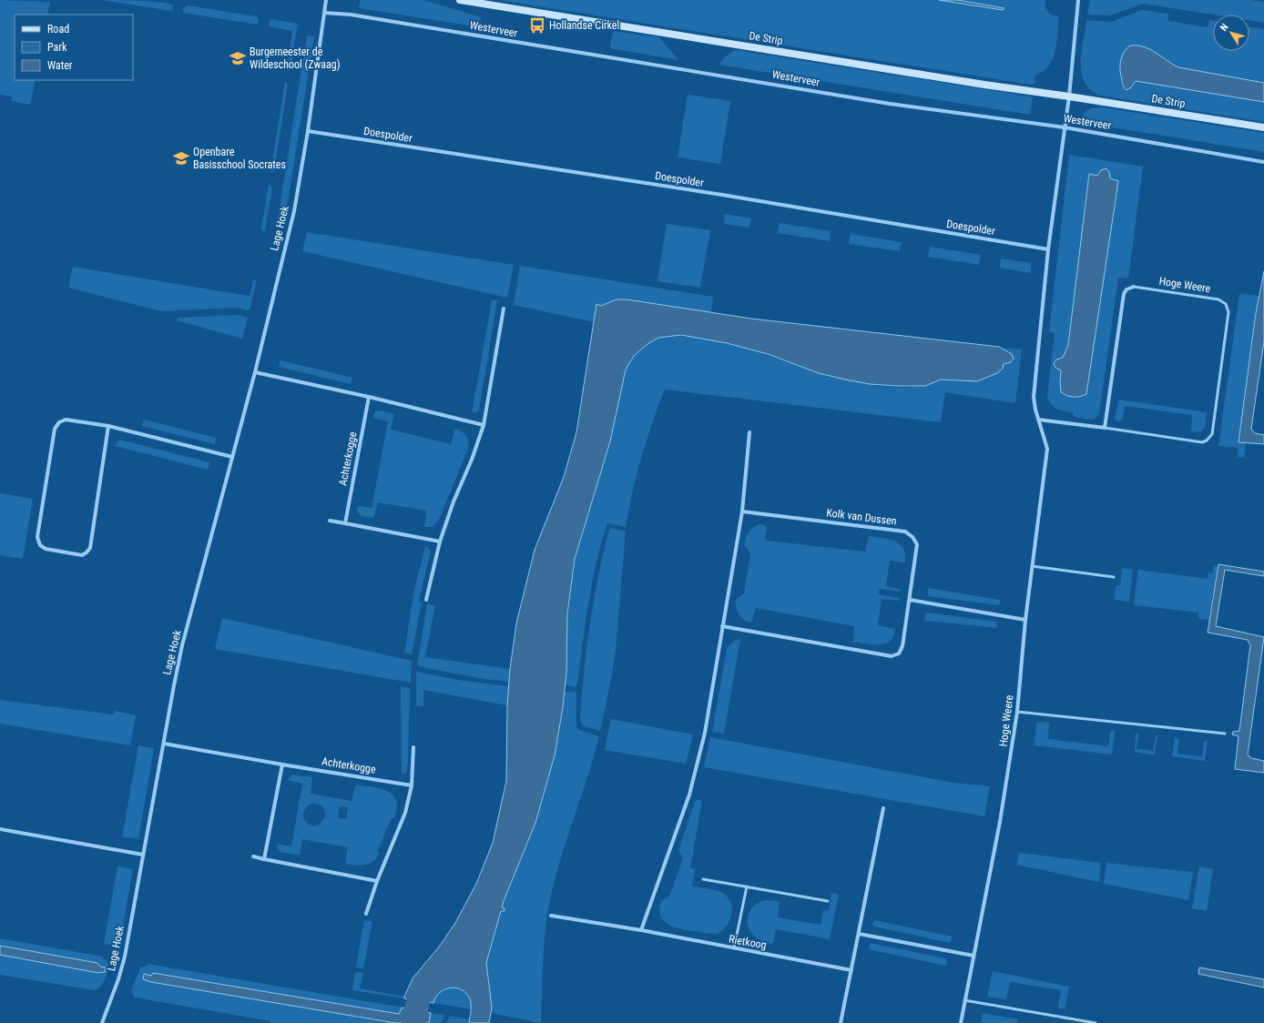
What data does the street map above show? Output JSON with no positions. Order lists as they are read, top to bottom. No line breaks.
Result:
{"streets":{"street":["Westerveer","De Strip","Doespolder","Lage Hoek","Hoge Weere","Achterkogge","Kolk van Dussen","Rietkoog"]},"crossings":[["Westerveer","Lage Hoek"],["Westerveer","Hoge Weere"],["De Strip","Hoge Weere"],["Doespolder","Lage Hoek"],["Doespolder","Hoge Weere"],["Lage Hoek","Achterkogge"]],"places":{"bus stop":["Hollandse Cirkel"],"school or university":["Burgemeester de Wildeschool (Zwaag)","Openbare Basisschool Socrates"]},"legend":["Road","Park","Water"],"north":"top left"}
